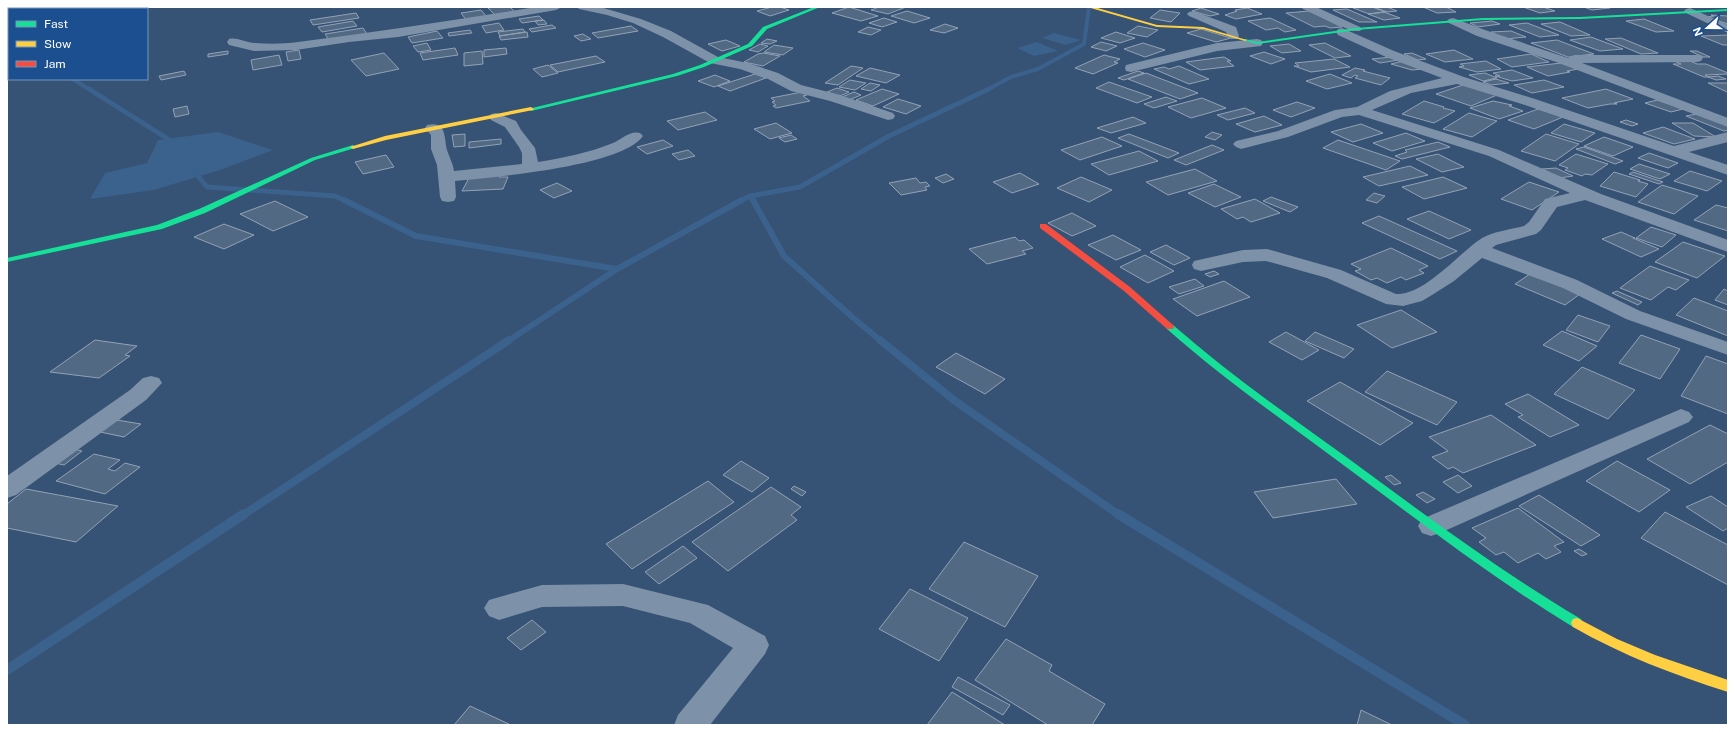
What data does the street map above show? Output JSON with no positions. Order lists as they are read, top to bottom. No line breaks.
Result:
{"legend":["Fast","Slow","Jam"],"north":"left"}
